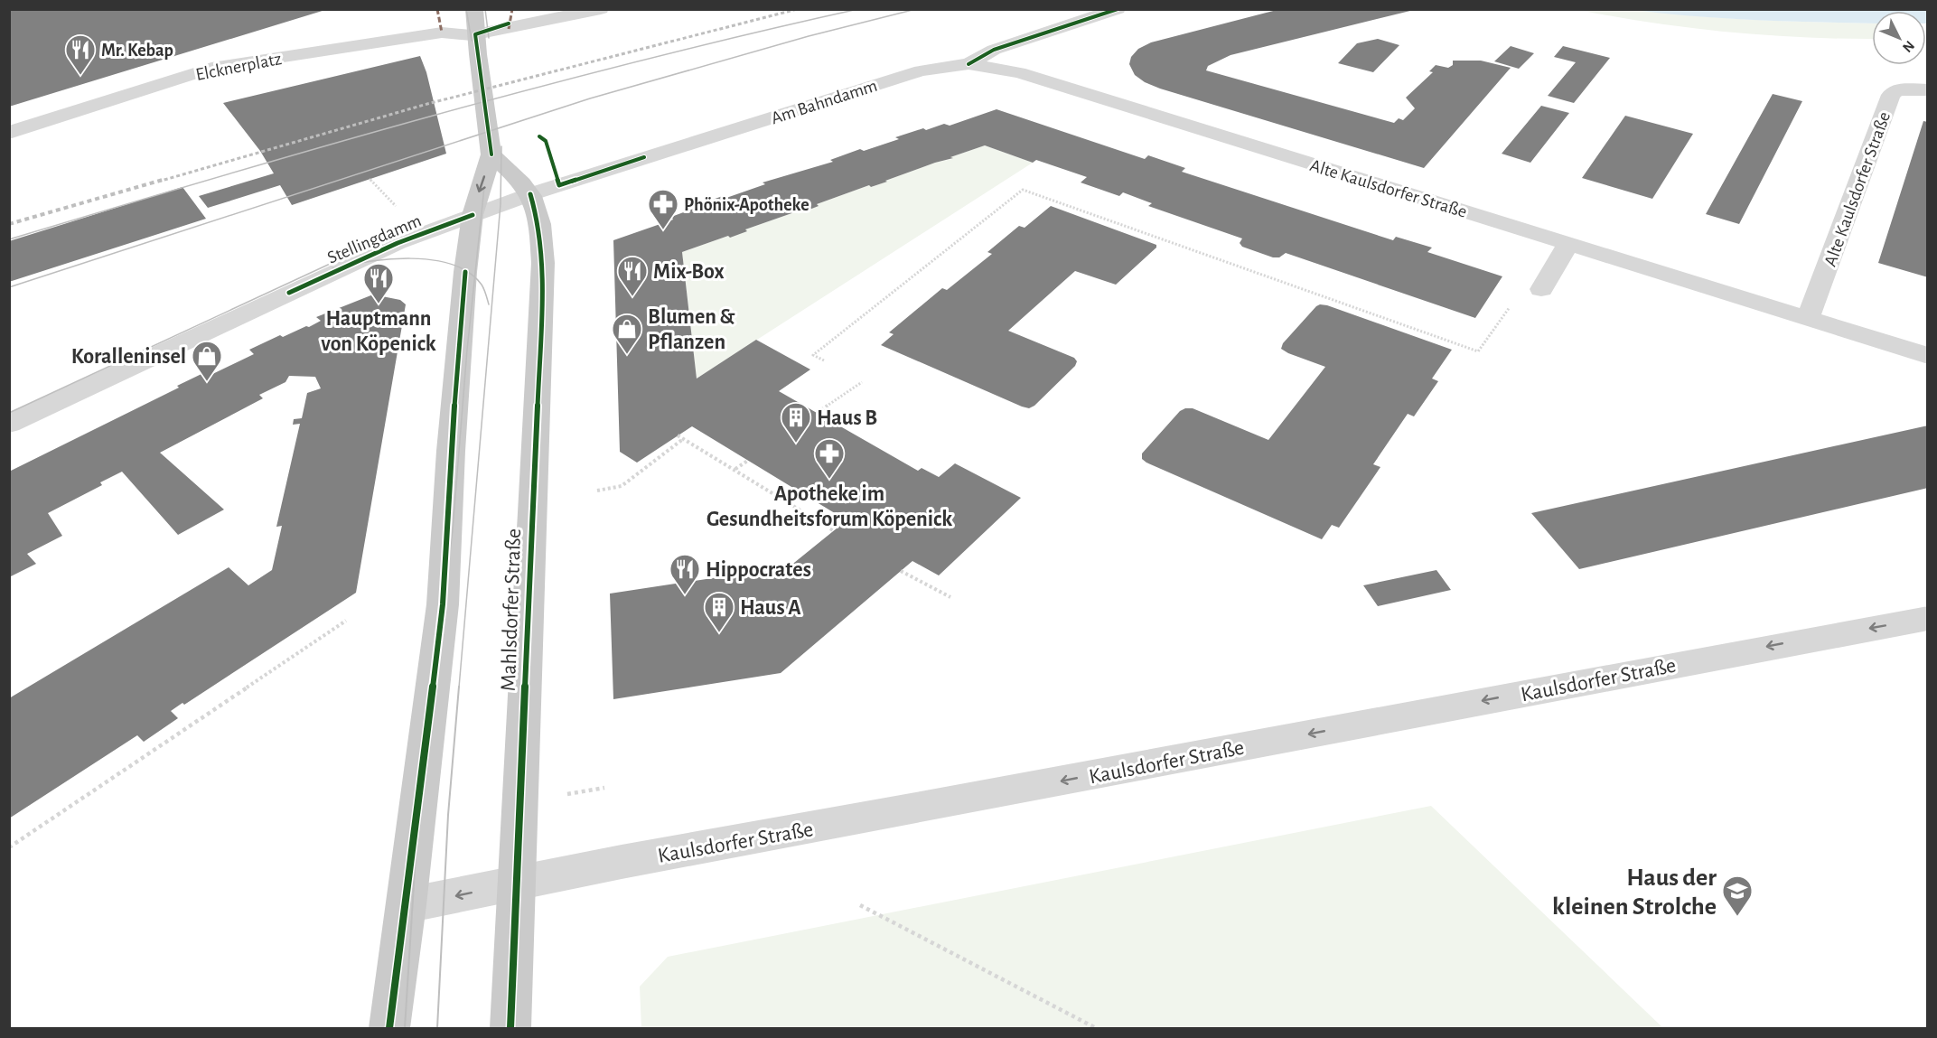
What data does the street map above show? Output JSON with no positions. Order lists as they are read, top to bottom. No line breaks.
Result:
{"streets":{"main road":["Mahlsdorfer Straße"],"street":["Elcknerplatz","Am Bahndamm","Alte Kaulsdorfer Straße","Stellingdamm","Kaulsdorfer Straße"]},"crossings":[["Am Bahndamm","Alte Kaulsdorfer Straße"],["Am Bahndamm","Stellingdamm"],["Am Bahndamm","Mahlsdorfer Straße"],["Mahlsdorfer Straße","Kaulsdorfer Straße"]],"one_way":["Kaulsdorfer Straße"],"places":{"restaurant":["Mr. Kebap","Mix-Box","Hauptmann von Köpenick","Hippocrates"],"pharmacy":["Phönix-Apotheke","Apotheke im Gesundheitsforum Köpenick"],"shop":["Blumen & Pflanzen","Koralleninsel"],"building":["Haus B","Haus A"],"school or university":["Haus der kleinen Strolche"]},"north":"bottom right"}
